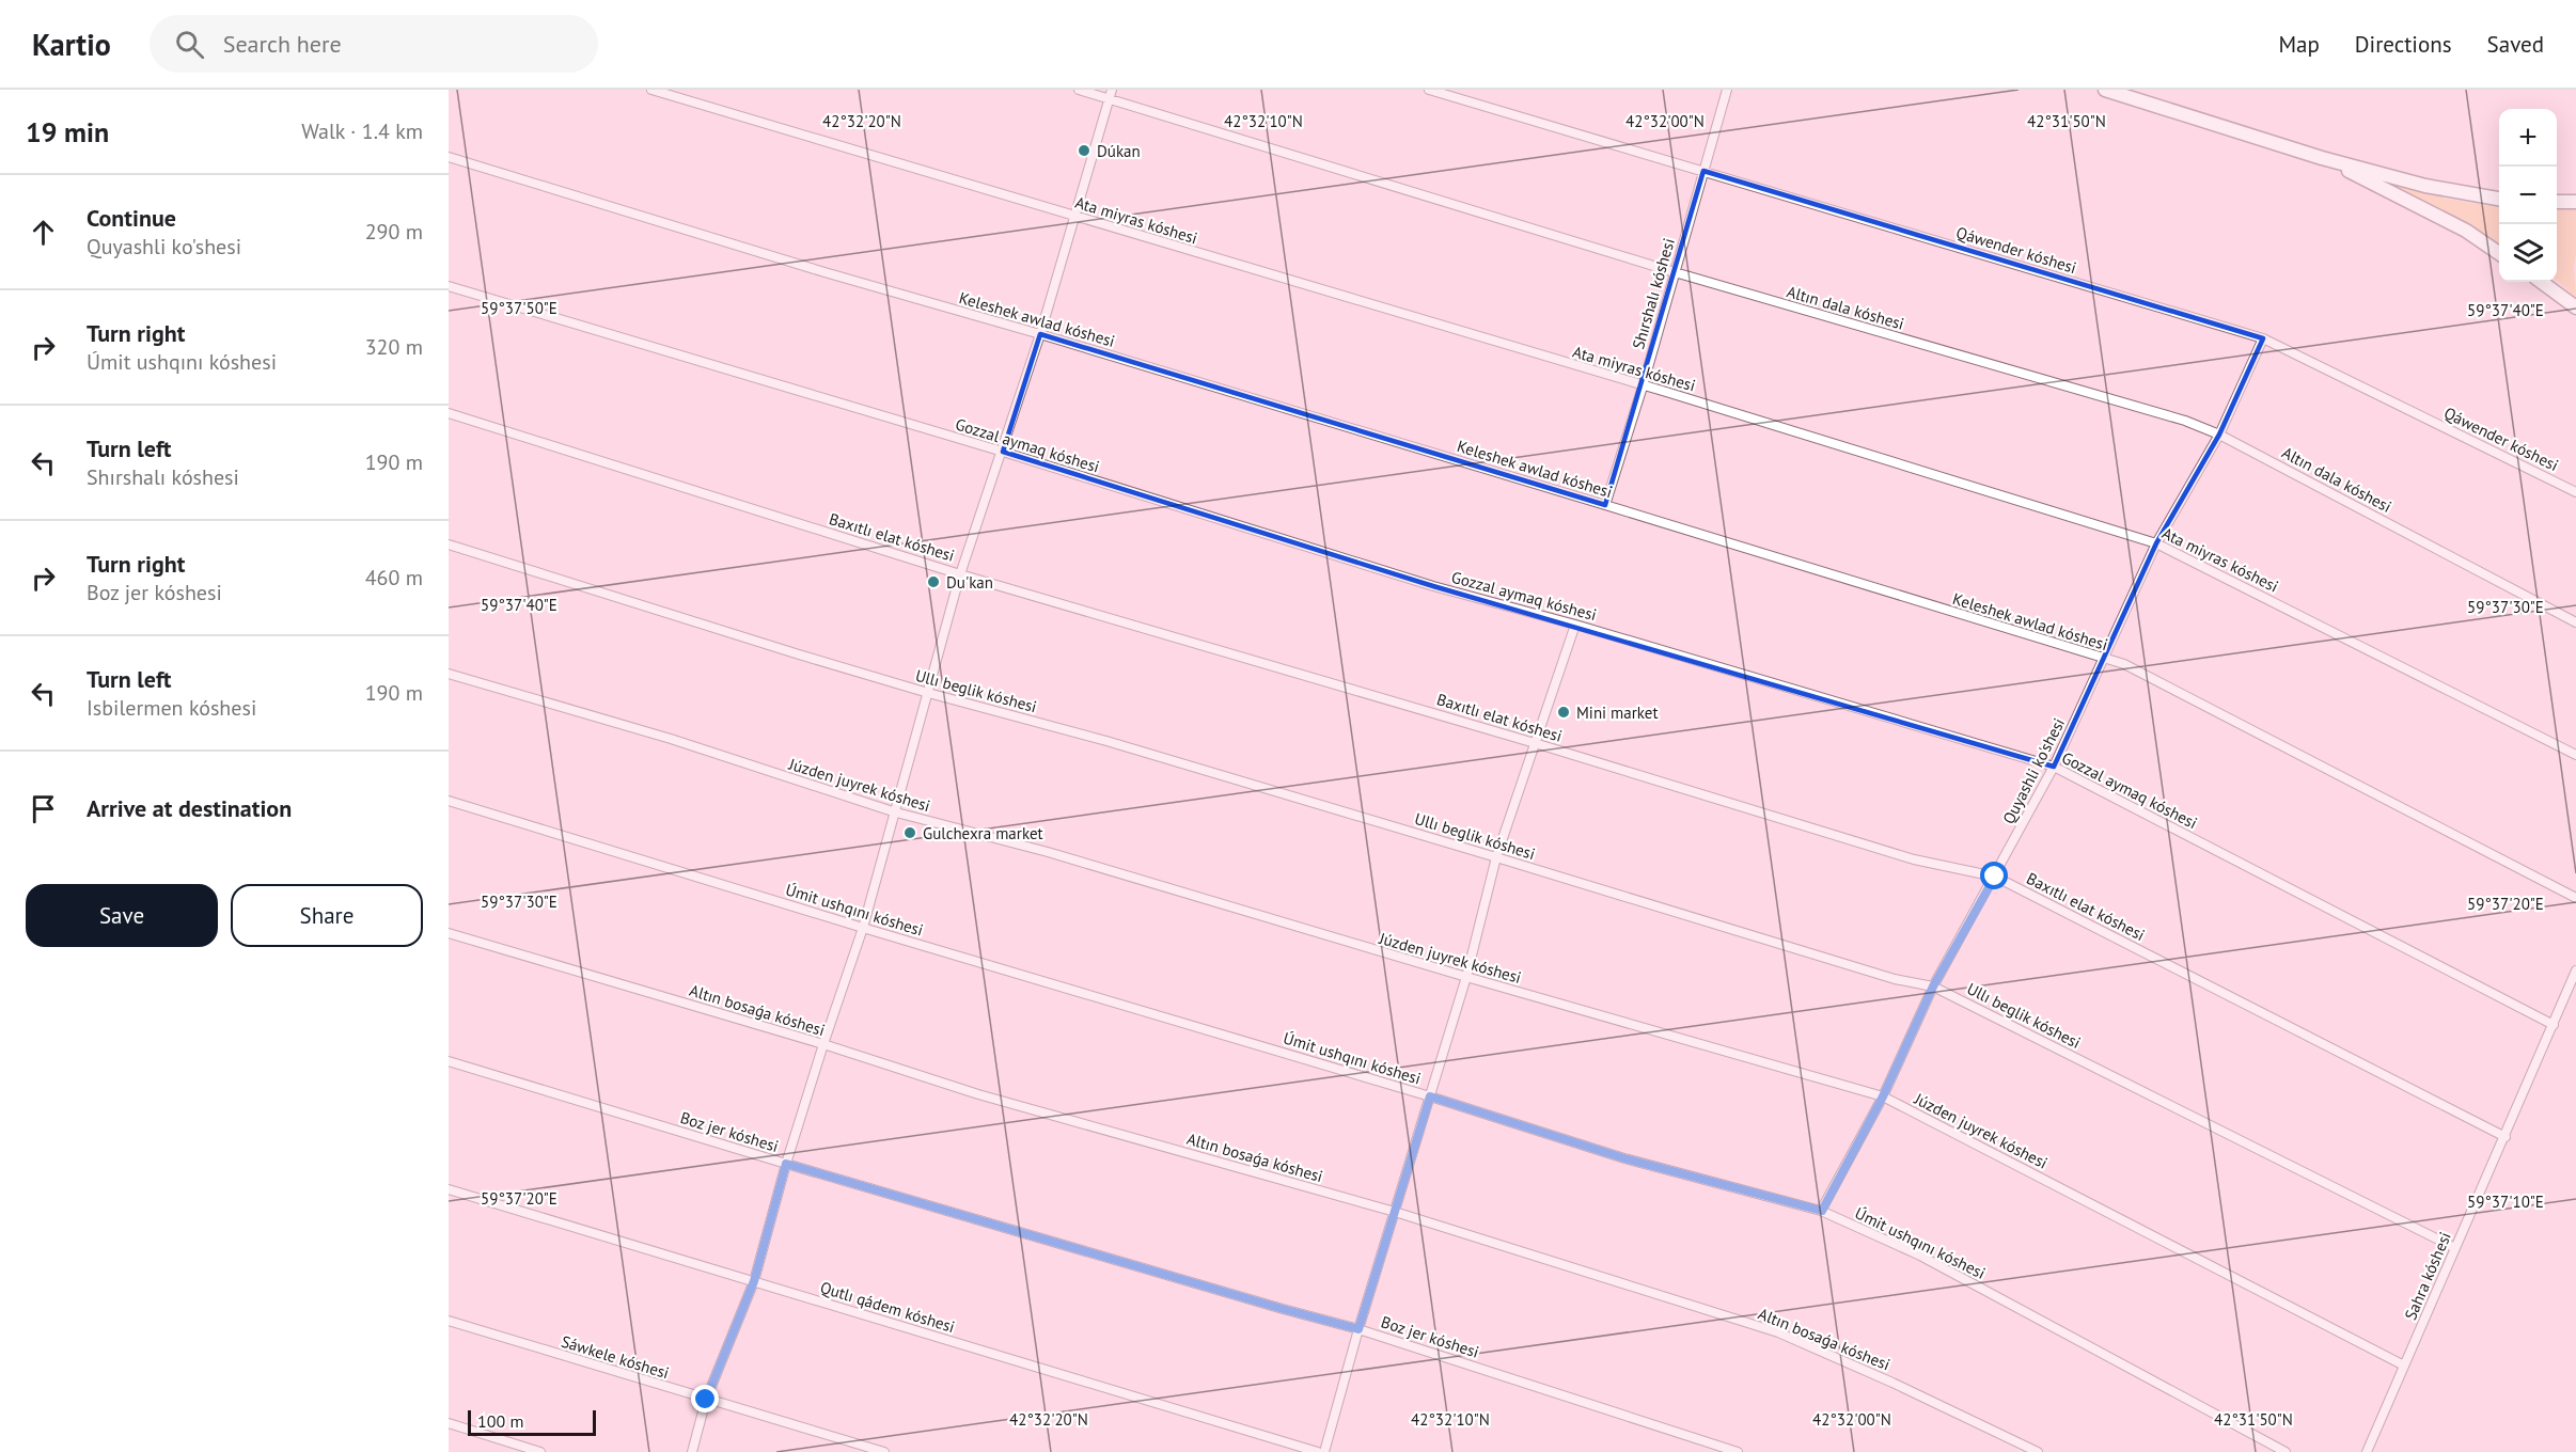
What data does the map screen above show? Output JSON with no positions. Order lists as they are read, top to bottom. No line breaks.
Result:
{"streets":{"street":["Ata miyras kóshesi","Qáwender kóshesi","Shırshalı kóshesi","Altın dala kóshesi","Keleshek awlad kóshesi","Gozzal aymaq kóshesi","Baxıtlı elat kóshesi","Ullı beglik kóshesi","Quyashli ko'shesi","Júzden juyrek kóshesi","Úmit ushqını kóshesi","Altın bosaǵa kóshesi","Boz jer kóshesi","Sahra kóshesi","Qutlı qádem kóshesi","Sáwkele kóshesi"]},"crossings":[["Ata miyras kóshesi","Shırshalı kóshesi"],["Ata miyras kóshesi","Quyashli ko'shesi"],["Qáwender kóshesi","Shırshalı kóshesi"],["Qáwender kóshesi","Quyashli ko'shesi"],["Shırshalı kóshesi","Altın dala kóshesi"],["Shırshalı kóshesi","Keleshek awlad kóshesi"],["Altın dala kóshesi","Quyashli ko'shesi"],["Keleshek awlad kóshesi","Quyashli ko'shesi"],["Gozzal aymaq kóshesi","Quyashli ko'shesi"],["Gozzal aymaq kóshesi","Sahra kóshesi"],["Baxıtlı elat kóshesi","Quyashli ko'shesi"],["Baxıtlı elat kóshesi","Sahra kóshesi"],["Ullı beglik kóshesi","Quyashli ko'shesi"],["Ullı beglik kóshesi","Sahra kóshesi"],["Quyashli ko'shesi","Júzden juyrek kóshesi"],["Quyashli ko'shesi","Úmit ushqını kóshesi"],["Júzden juyrek kóshesi","Sahra kóshesi"]],"places":["Dúkan","Du'kan","Mini market","Gulchexra market"],"scale_bar":"100 m","page":{"header":"Kartio","search":"Search here","nav":["Map","Directions","Saved"],"heading":["19 min","Walk · 1.4 km"],"map_buttons":["+","−"],"list":[["Continue","Quyashli ko'shesi","290 m"],["Turn right","Úmit ushqını kóshesi","320 m"],["Turn left","Shırshalı kóshesi","190 m"],["Turn right","Boz jer kóshesi","460 m"],["Turn left","Isbilermen kóshesi","190 m"],"Arrive at destination"],"buttons":["Save","Share"],"scale":"100 m"},"coordinates":["42°32'20\"N","42°32'10\"N","42°32'00\"N","42°31'50\"N","59°37'50\"E","59°37'40\"E","59°37'30\"E","59°37'20\"E","59°37'10\"E"]}
